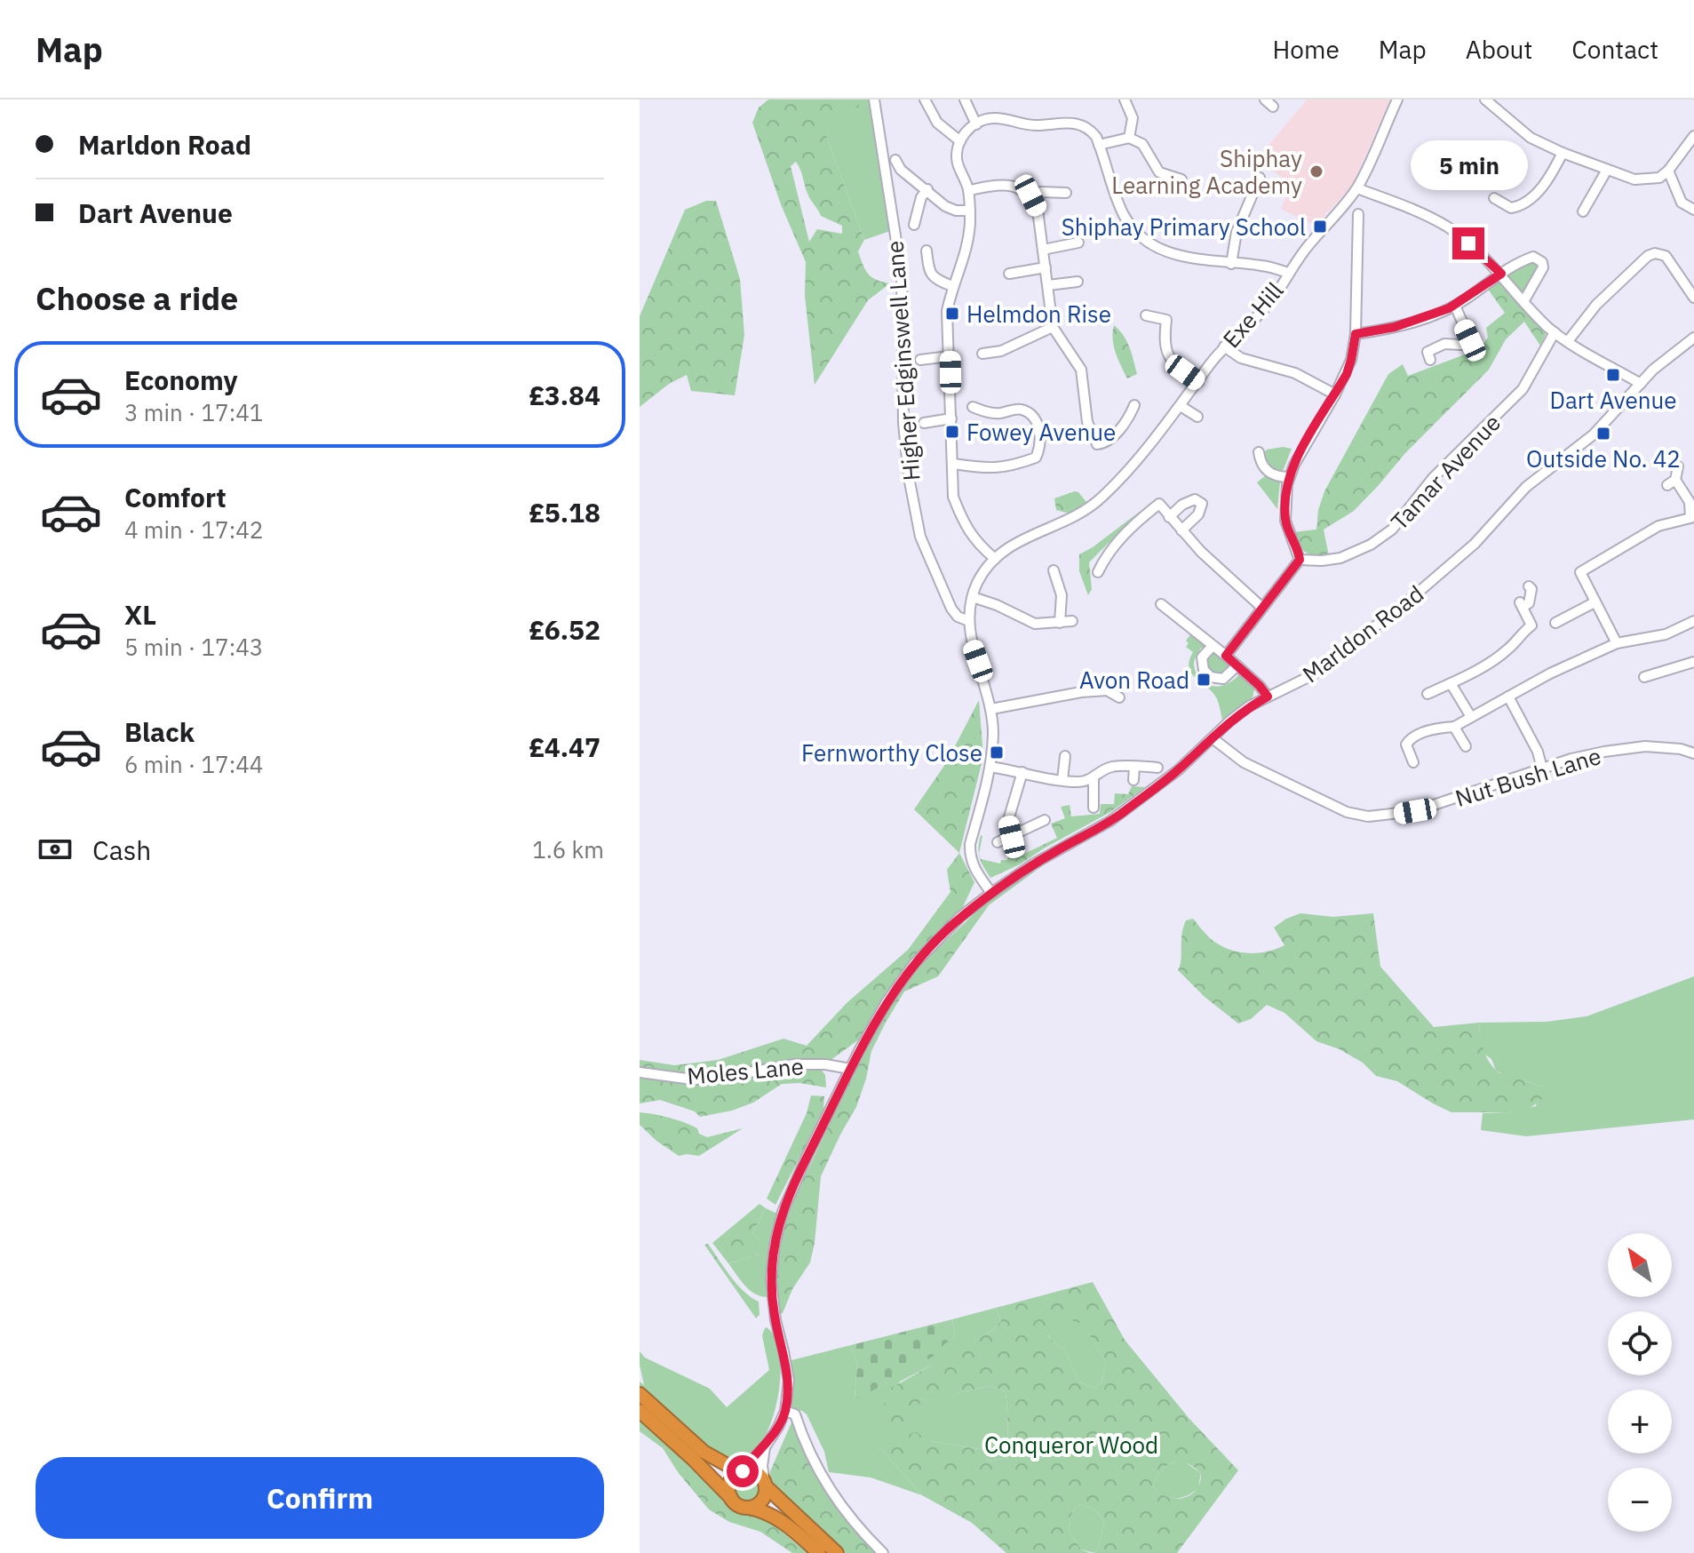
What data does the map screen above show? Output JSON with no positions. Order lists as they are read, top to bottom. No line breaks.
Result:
{"streets":{"street":["Exe Hill","Higher Edginswell Lane","Tamar Avenue","Marldon Road","Nut Bush Lane","Moles Lane"]},"crossings":[["Exe Hill","Higher Edginswell Lane"],["Marldon Road","Nut Bush Lane"],["Marldon Road","Moles Lane"]],"parks":["Conqueror Wood"],"places":{"other":["Shiphay Learning Academy"],"transit":["Shiphay Primary School","Helmdon Rise","Dart Avenue","Fowey Avenue","Outside No. 42","Avon Road","Fernworthy Close"]},"north":"top left","page":{"header":"Map","nav":["Home","Map","About","Contact"],"banner":["Marldon Road","Dart Avenue"],"bubble":"5 min","heading":"Choose a ride","list":[{"name":"Economy","note":"3 min · 17:41","value":"£3.84"},{"name":"Comfort","note":"4 min · 17:42","value":"£5.18"},{"name":"XL","note":"5 min · 17:43","value":"£6.52"},{"name":"Black","note":"6 min · 17:44","value":"£4.47"}],"pay":["Cash","1.6 km"],"map_buttons":["+","−"],"buttons":"Confirm"}}
